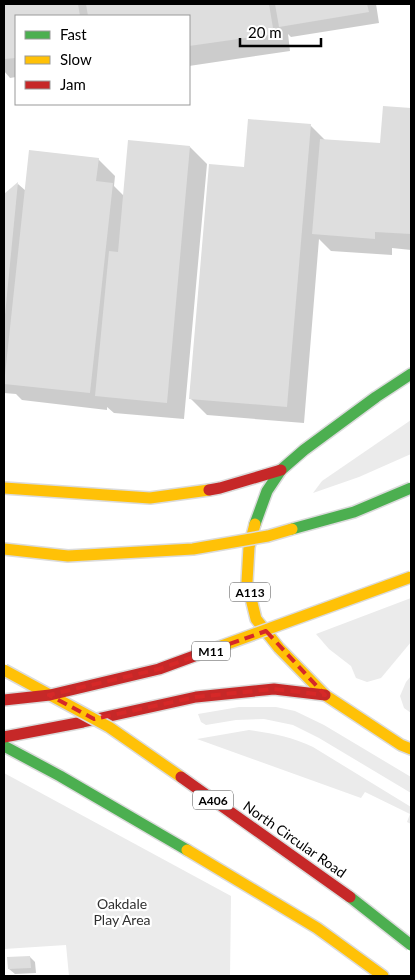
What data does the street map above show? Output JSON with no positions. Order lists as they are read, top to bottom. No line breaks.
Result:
{"streets":{"highway":["A113","M11","A406","North Circular Road"]},"parks":["Oakdale Play Area"],"legend":["Fast","Slow","Jam"],"scale_bar":"20 m"}
